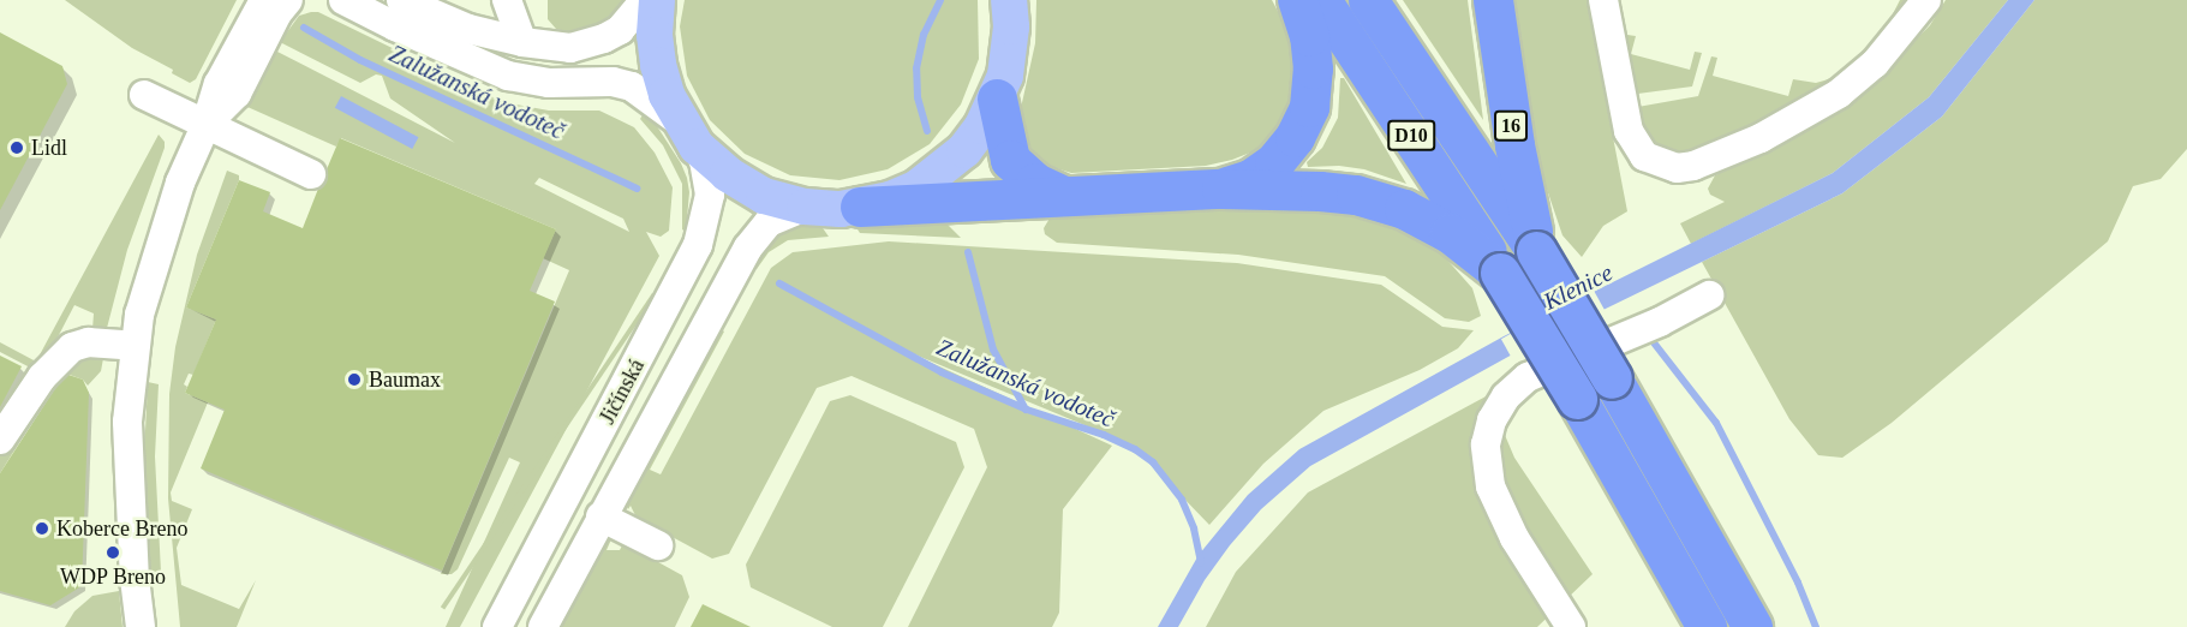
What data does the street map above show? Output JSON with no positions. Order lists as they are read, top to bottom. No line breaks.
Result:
{"streets":{"highway":["16","D10"],"main road":["Jičínská"]},"crossings":[["16","D10"]],"water":["Zalužanská vodoteč","Klenice"],"places":["Lidl","Baumax","Koberce Breno","WDP Breno"]}
